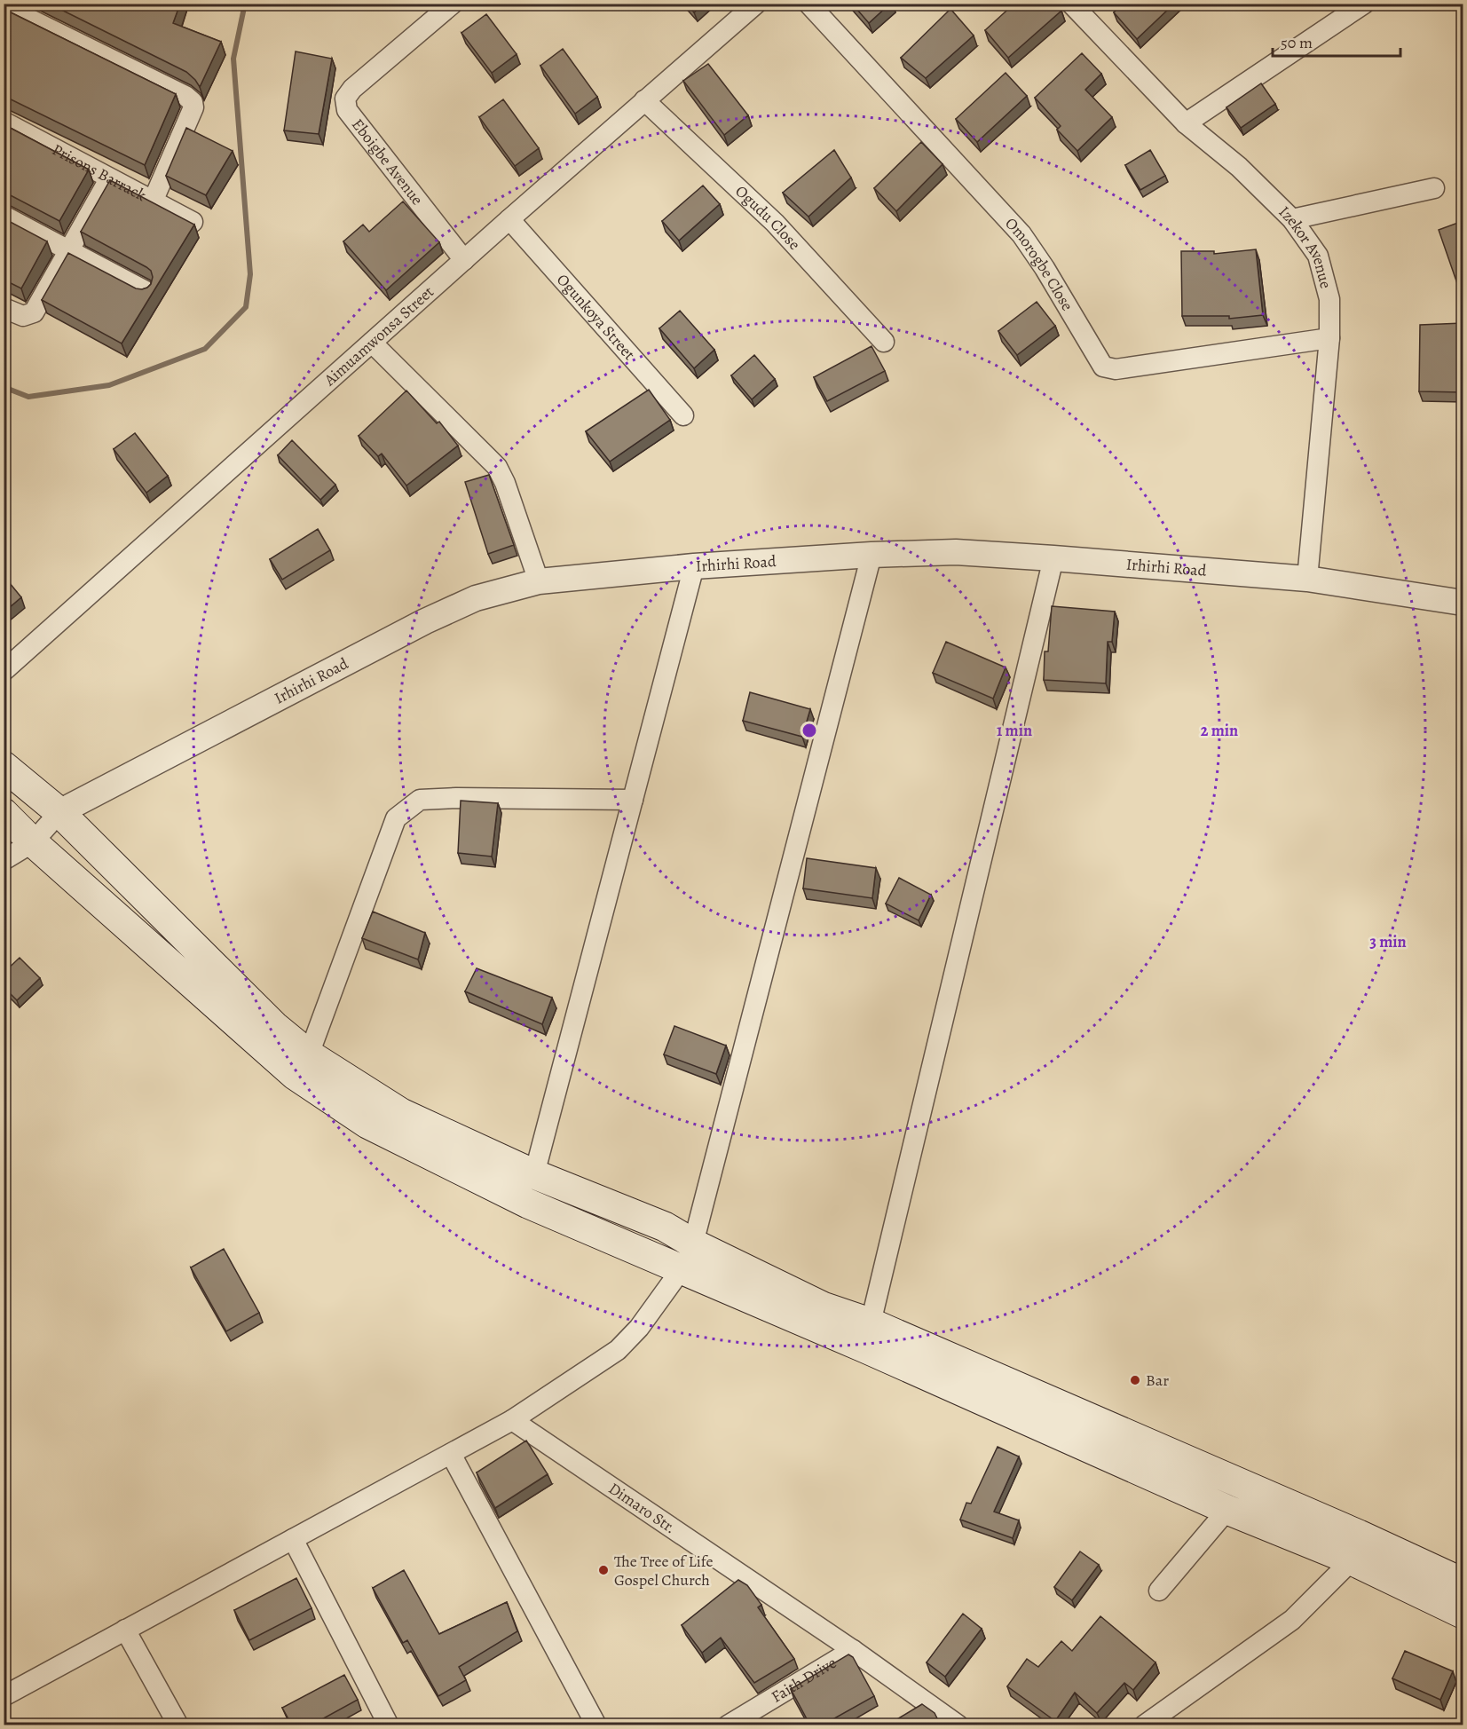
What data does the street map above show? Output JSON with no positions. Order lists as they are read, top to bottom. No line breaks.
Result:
{"streets":{"street":["Eboigbe Avenue","Prisons Barrack","Ogudu Close","Izekor Avenue","Omorogbe Close","Ogunkoya Street","Aimuamwonsa Street","Irhirhi Road","Dimaro Str.","Faith Drive"]},"crossings":[["Eboigbe Avenue","Aimuamwonsa Street"],["Ogudu Close","Aimuamwonsa Street"],["Izekor Avenue","Omorogbe Close"],["Izekor Avenue","Irhirhi Road"],["Ogunkoya Street","Aimuamwonsa Street"],["Dimaro Str.","Faith Drive"]],"places":["Bar","The Tree of Life Gospel Church"],"scale_bar":"50 m","rings":["1 min","2 min","3 min"]}
